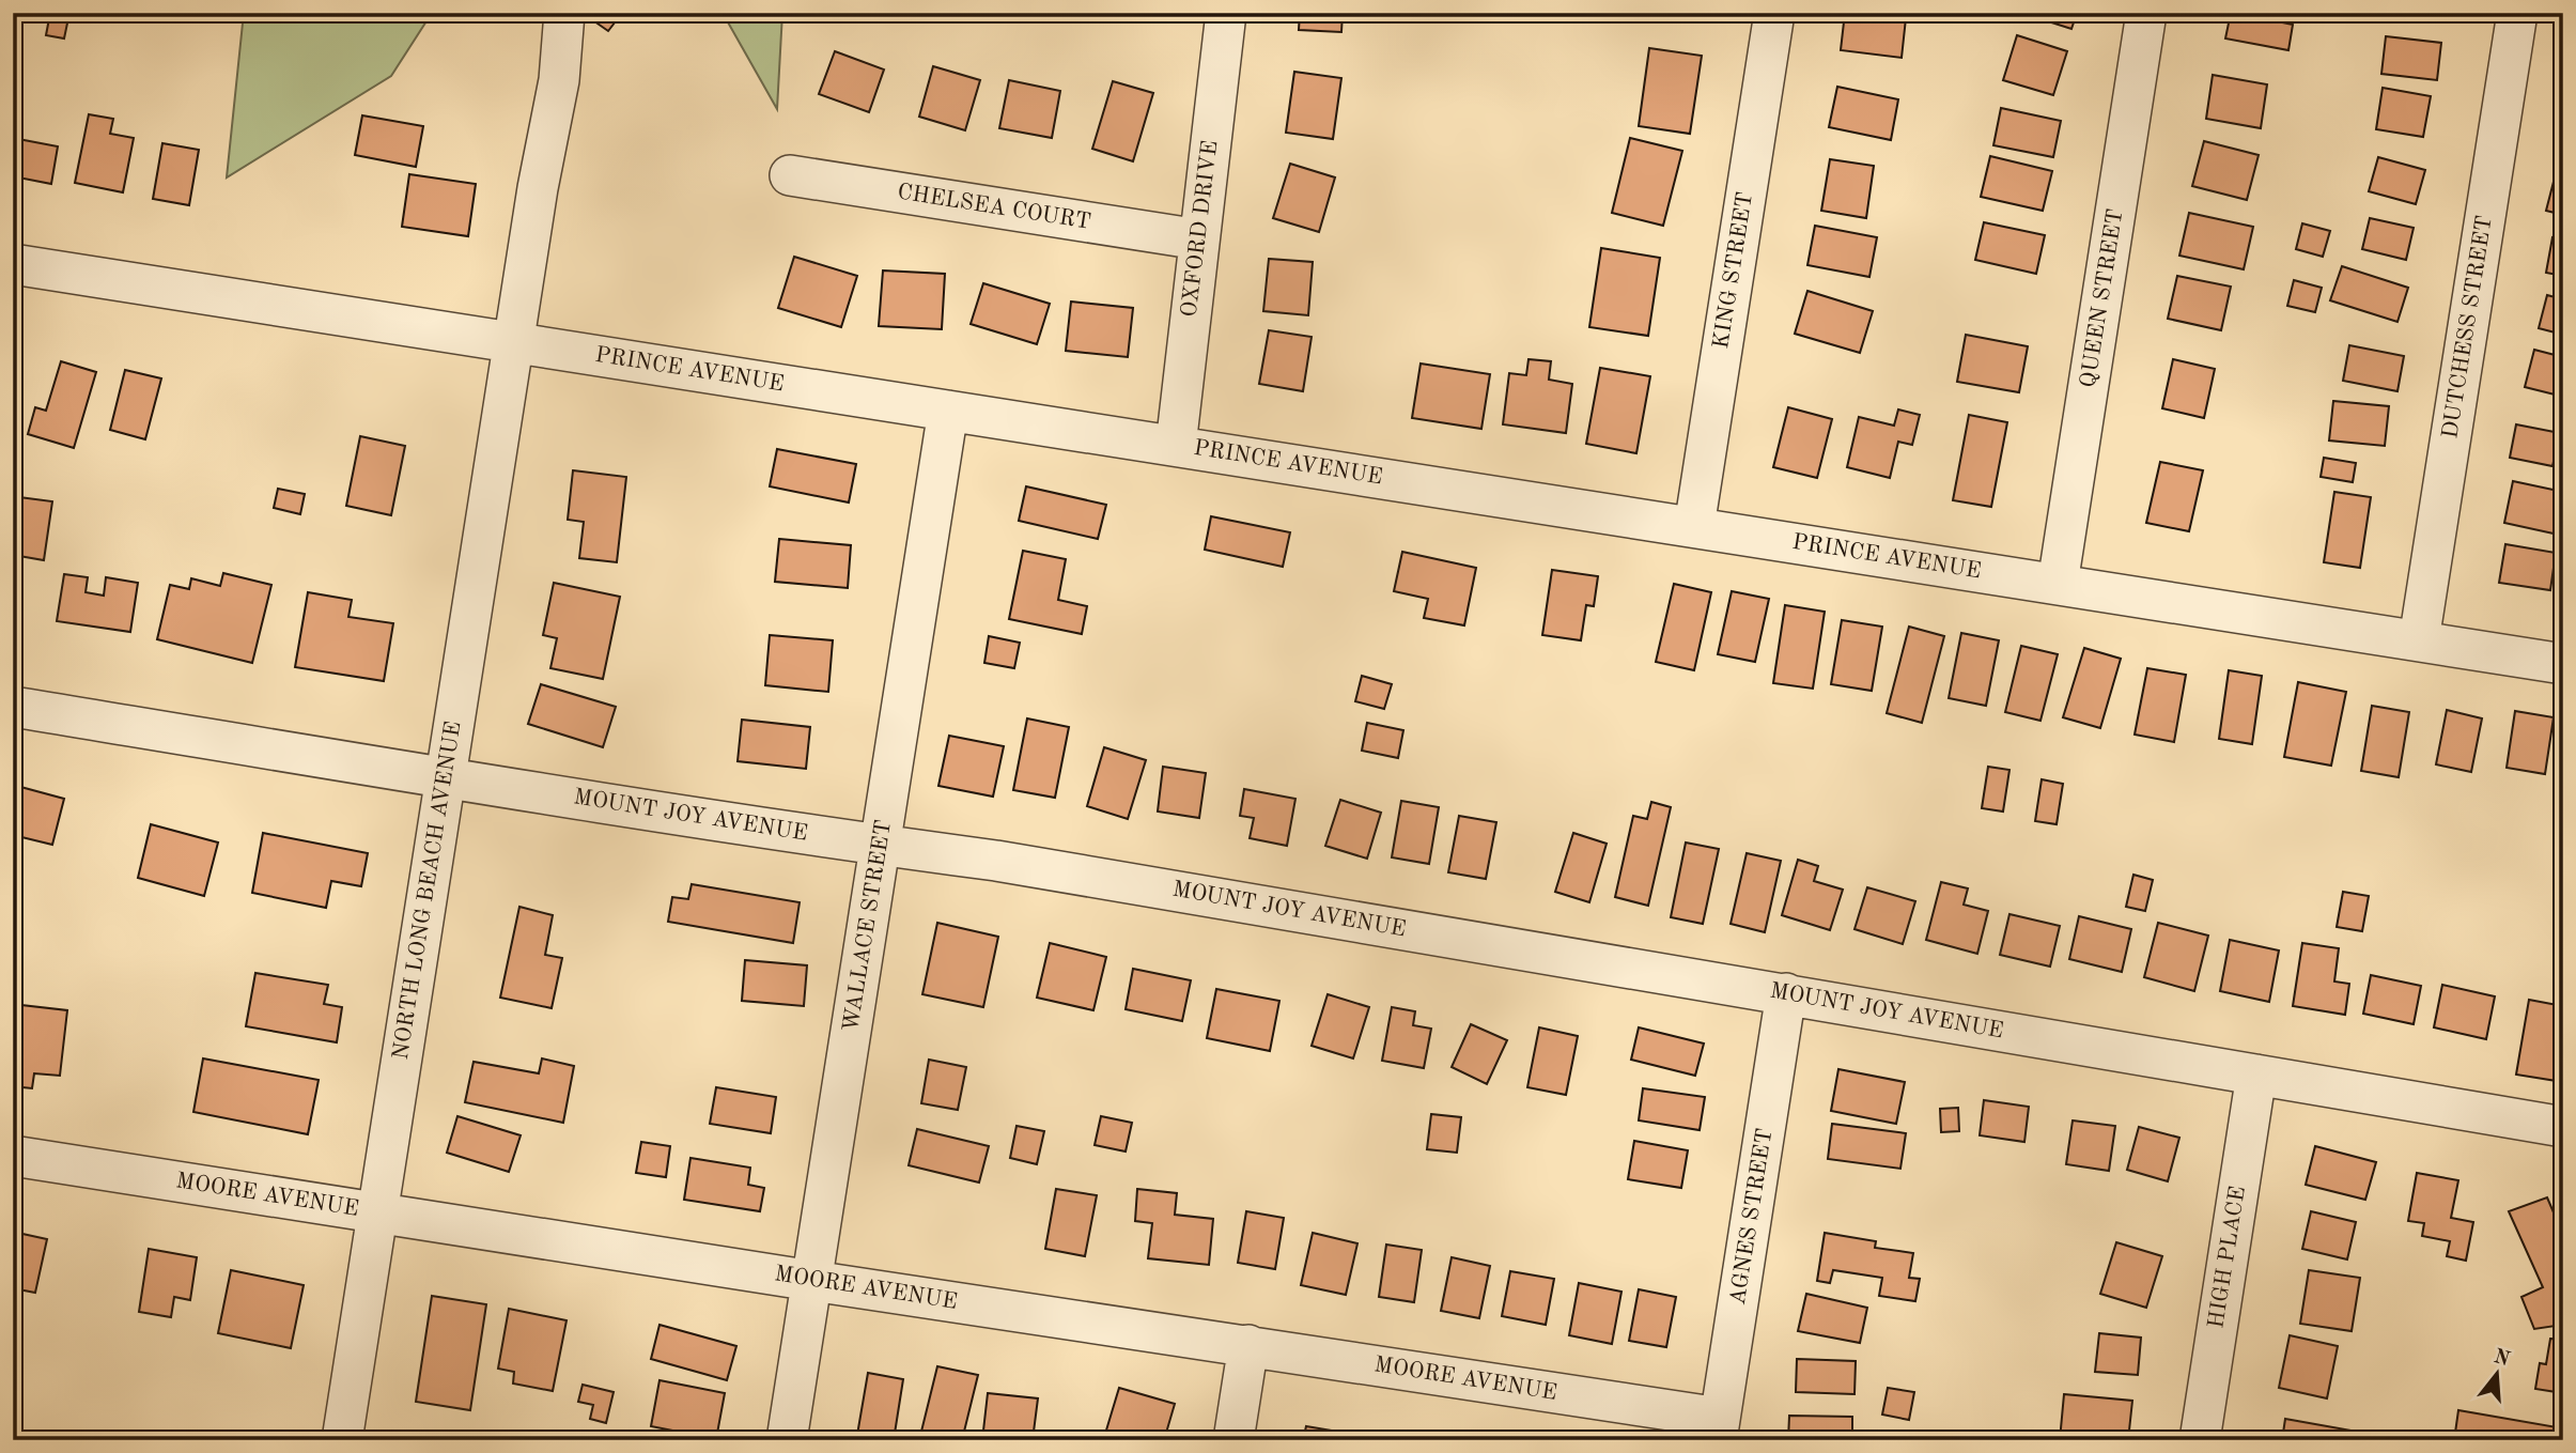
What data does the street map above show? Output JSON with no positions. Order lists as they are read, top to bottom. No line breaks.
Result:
{"streets":{"street":["CHELSEA COURT","OXFORD DRIVE","KING STREET","QUEEN STREET","DUTCHESS STREET","PRINCE AVENUE","MOUNT JOY AVENUE","NORTH LONG BEACH AVENUE","WALLACE STREET","MOORE AVENUE","AGNES STREET","HIGH PLACE"]},"crossings":[["CHELSEA COURT","OXFORD DRIVE"],["OXFORD DRIVE","PRINCE AVENUE"],["KING STREET","PRINCE AVENUE"],["QUEEN STREET","PRINCE AVENUE"],["DUTCHESS STREET","PRINCE AVENUE"],["PRINCE AVENUE","NORTH LONG BEACH AVENUE"],["PRINCE AVENUE","WALLACE STREET"],["MOUNT JOY AVENUE","NORTH LONG BEACH AVENUE"],["MOUNT JOY AVENUE","WALLACE STREET"],["MOUNT JOY AVENUE","AGNES STREET"],["MOUNT JOY AVENUE","HIGH PLACE"],["NORTH LONG BEACH AVENUE","MOORE AVENUE"],["WALLACE STREET","MOORE AVENUE"],["MOORE AVENUE","AGNES STREET"]],"north":"top"}
